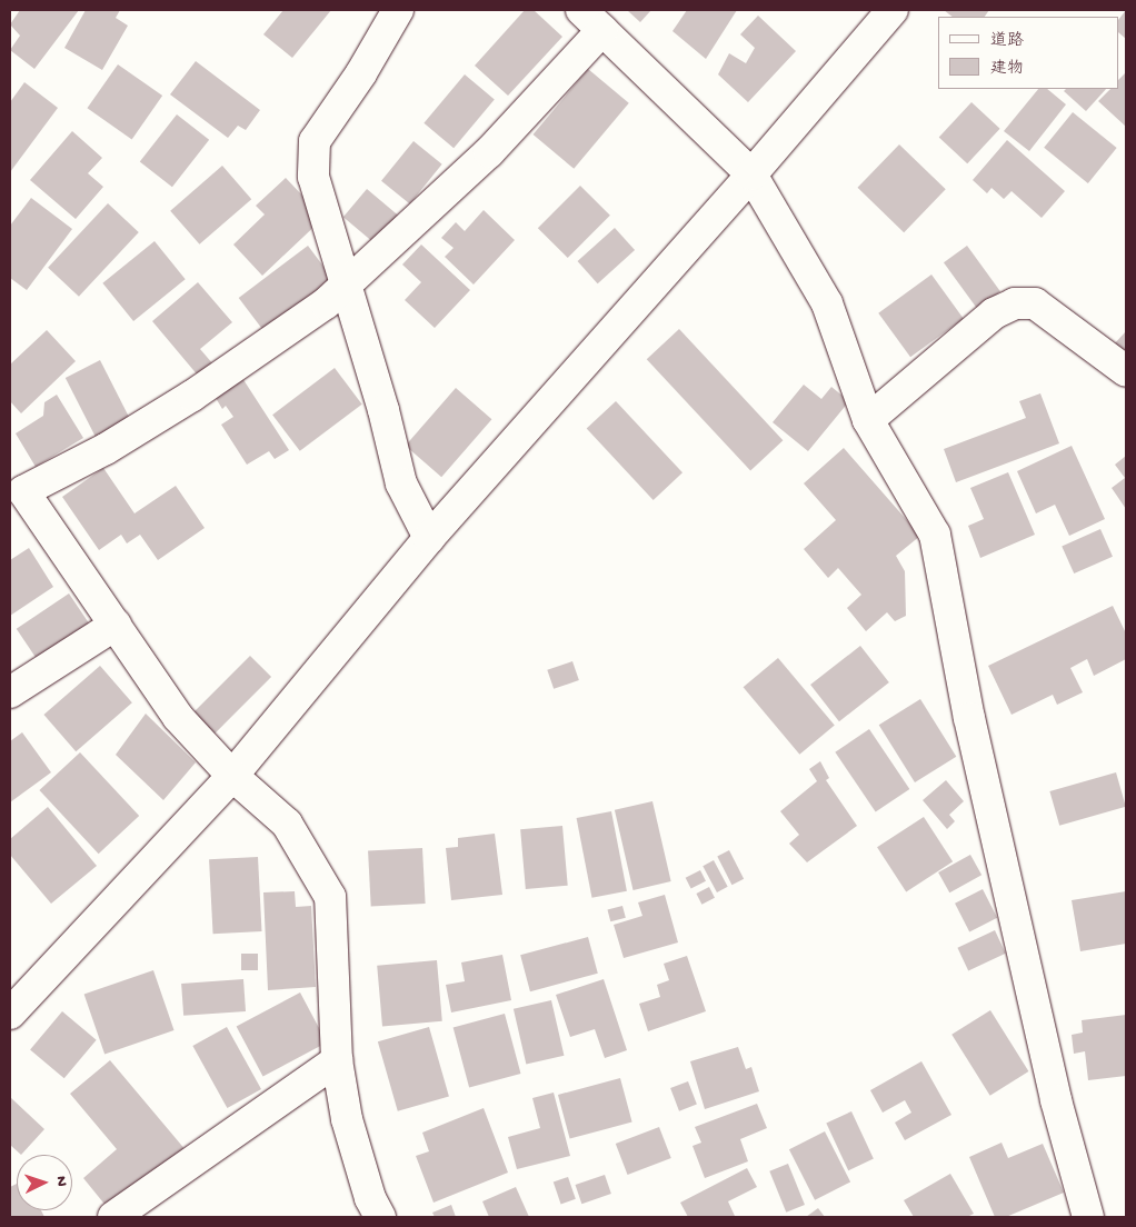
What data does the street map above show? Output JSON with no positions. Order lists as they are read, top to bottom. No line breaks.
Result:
{"legend":["道路","建物"],"north":"right"}
